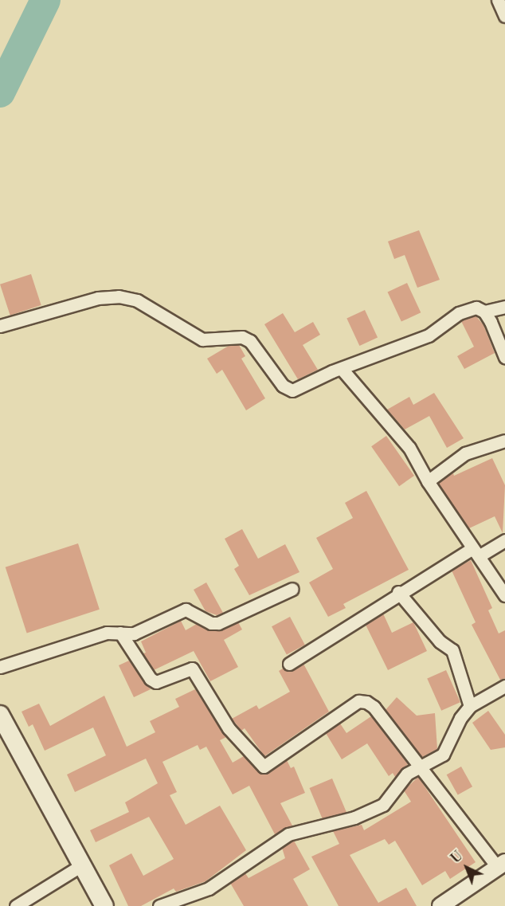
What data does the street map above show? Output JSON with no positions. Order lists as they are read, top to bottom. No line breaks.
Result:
{"north":"top left"}
